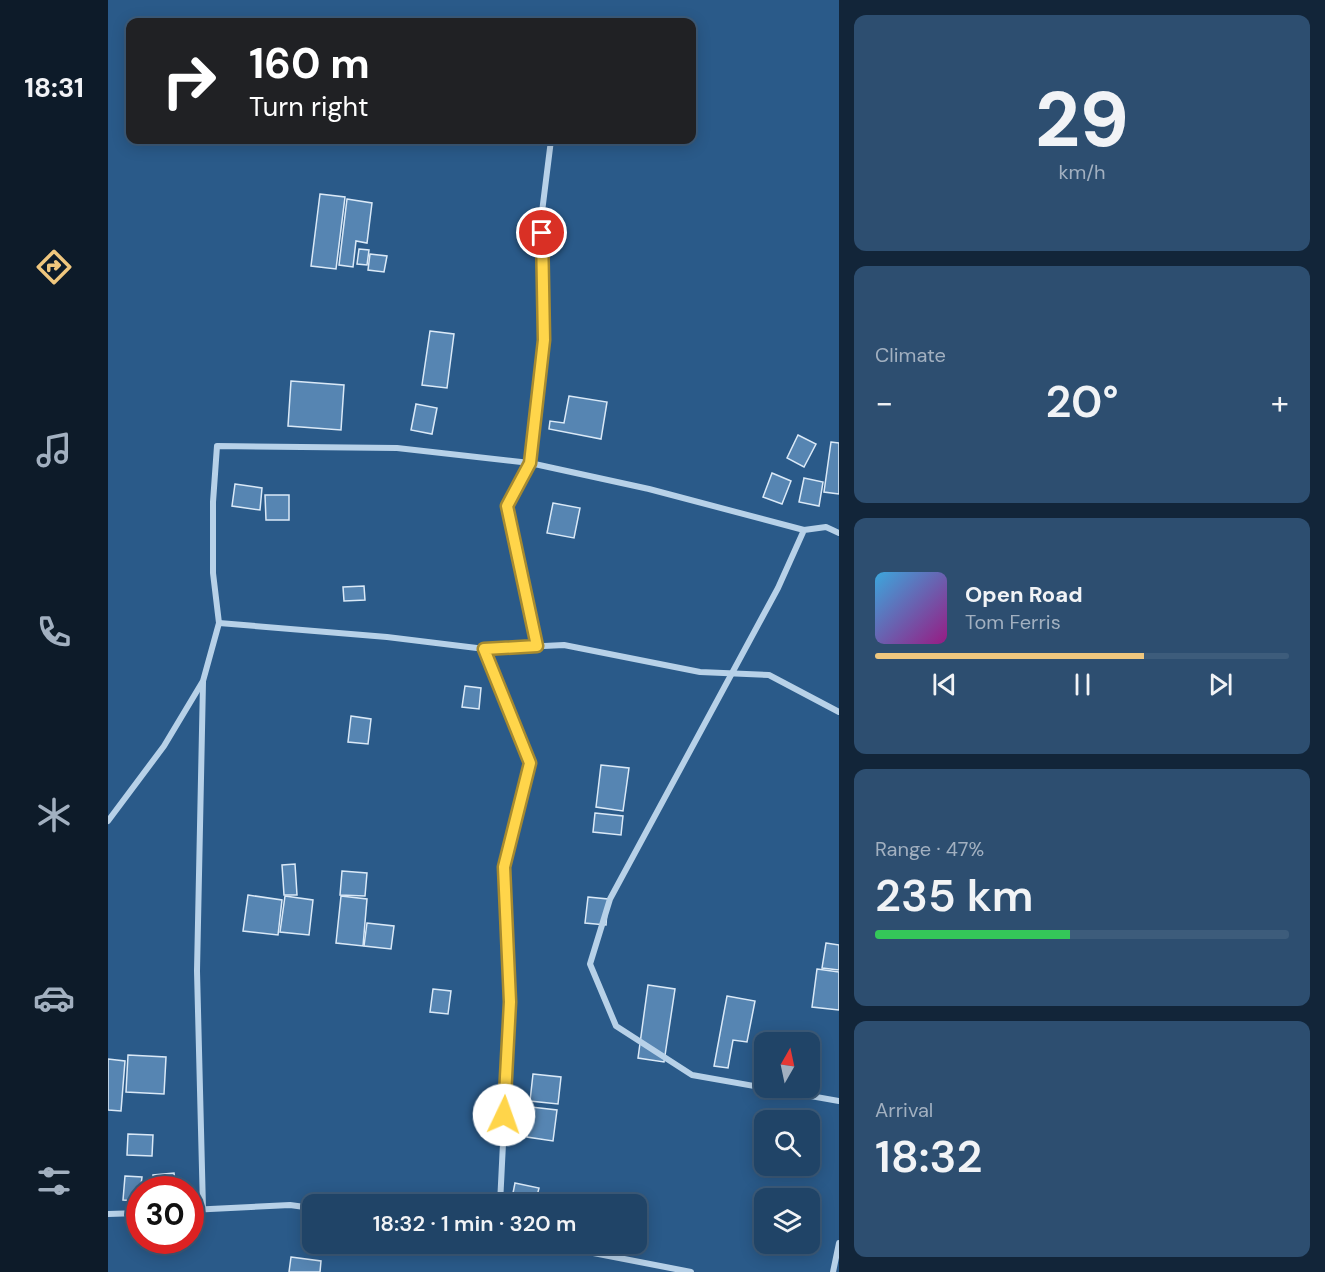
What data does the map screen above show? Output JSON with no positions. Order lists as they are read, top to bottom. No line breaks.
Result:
{"north":"top","page":{"tabs":"18:31","tile":[["29","km/h"],"Climate",["Range · 47%","235 km"],["Arrival","18:32"]],"turn":["160 m","Turn right"],"heat":["−","20°","+"],"song":["Open Road","Tom Ferris"],"limit":"30","trip":"18:32 · 1 min · 320 m"}}
